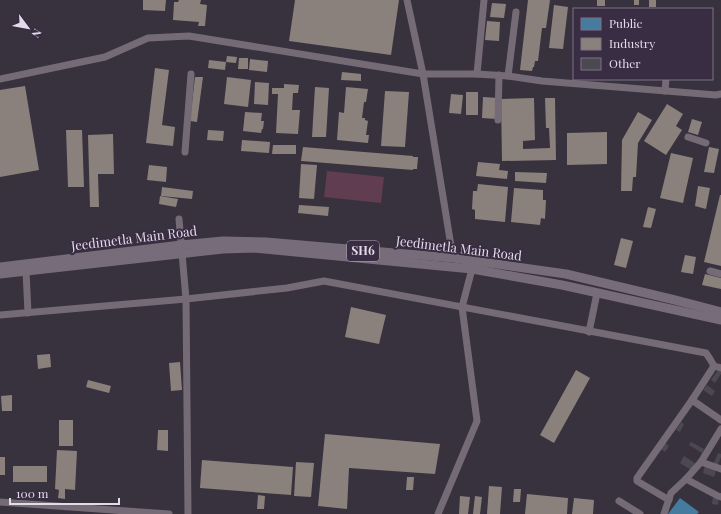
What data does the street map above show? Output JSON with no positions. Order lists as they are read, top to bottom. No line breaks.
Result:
{"streets":{"main road":["Jeedimetla Main Road","SH6"]},"legend":["Public","Industry","Other"],"scale_bar":"100 m","north":"bottom right"}
